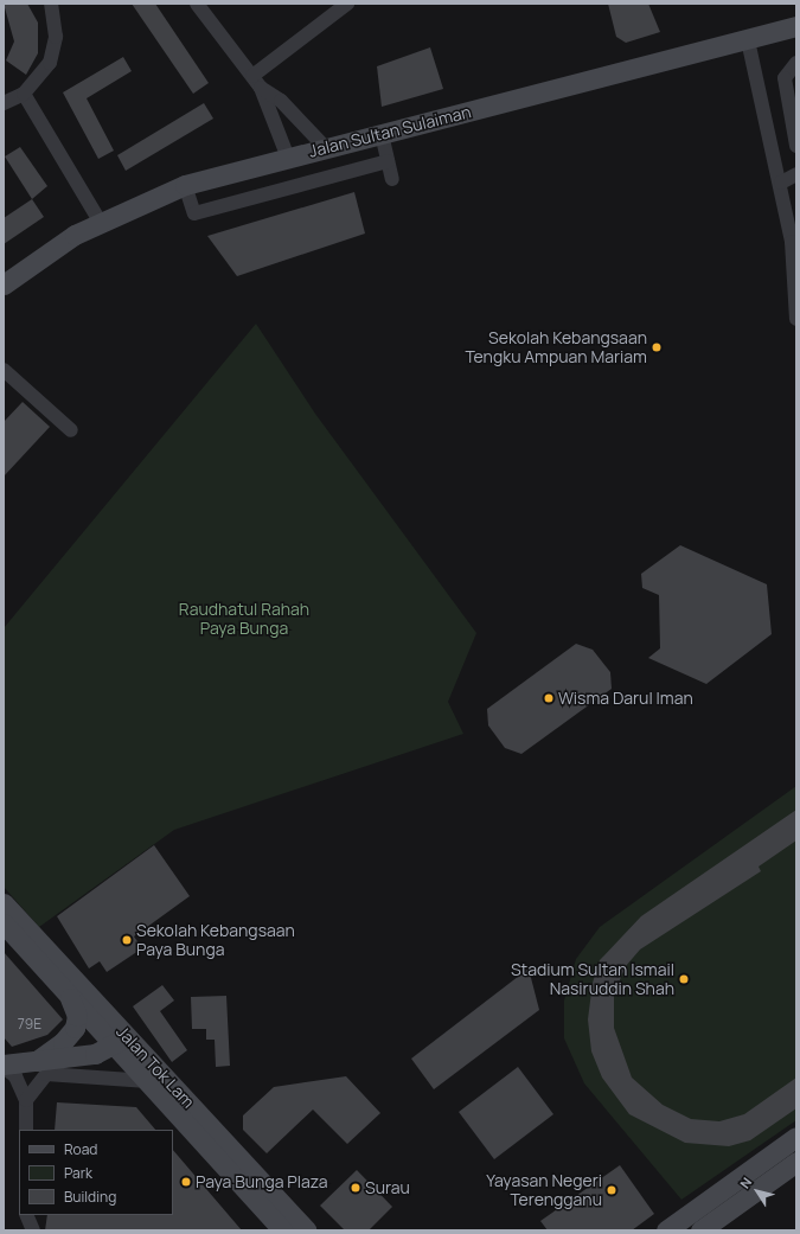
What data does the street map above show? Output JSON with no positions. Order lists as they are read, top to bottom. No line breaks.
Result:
{"streets":{"street":["Jalan Sultan Sulaiman","Jalan Tok Lam"]},"parks":["Raudhatul Rahah Paya Bunga"],"places":["Sekolah Kebangsaan Tengku Ampuan Mariam","Wisma Darul Iman","Sekolah Kebangsaan Paya Bunga","Stadium Sultan Ismail Nasiruddin Shah","Paya Bunga Plaza","Surau","Yayasan Negeri Terengganu"],"house_numbers":["79E"],"legend":["Road","Park","Building"],"north":"top left"}
